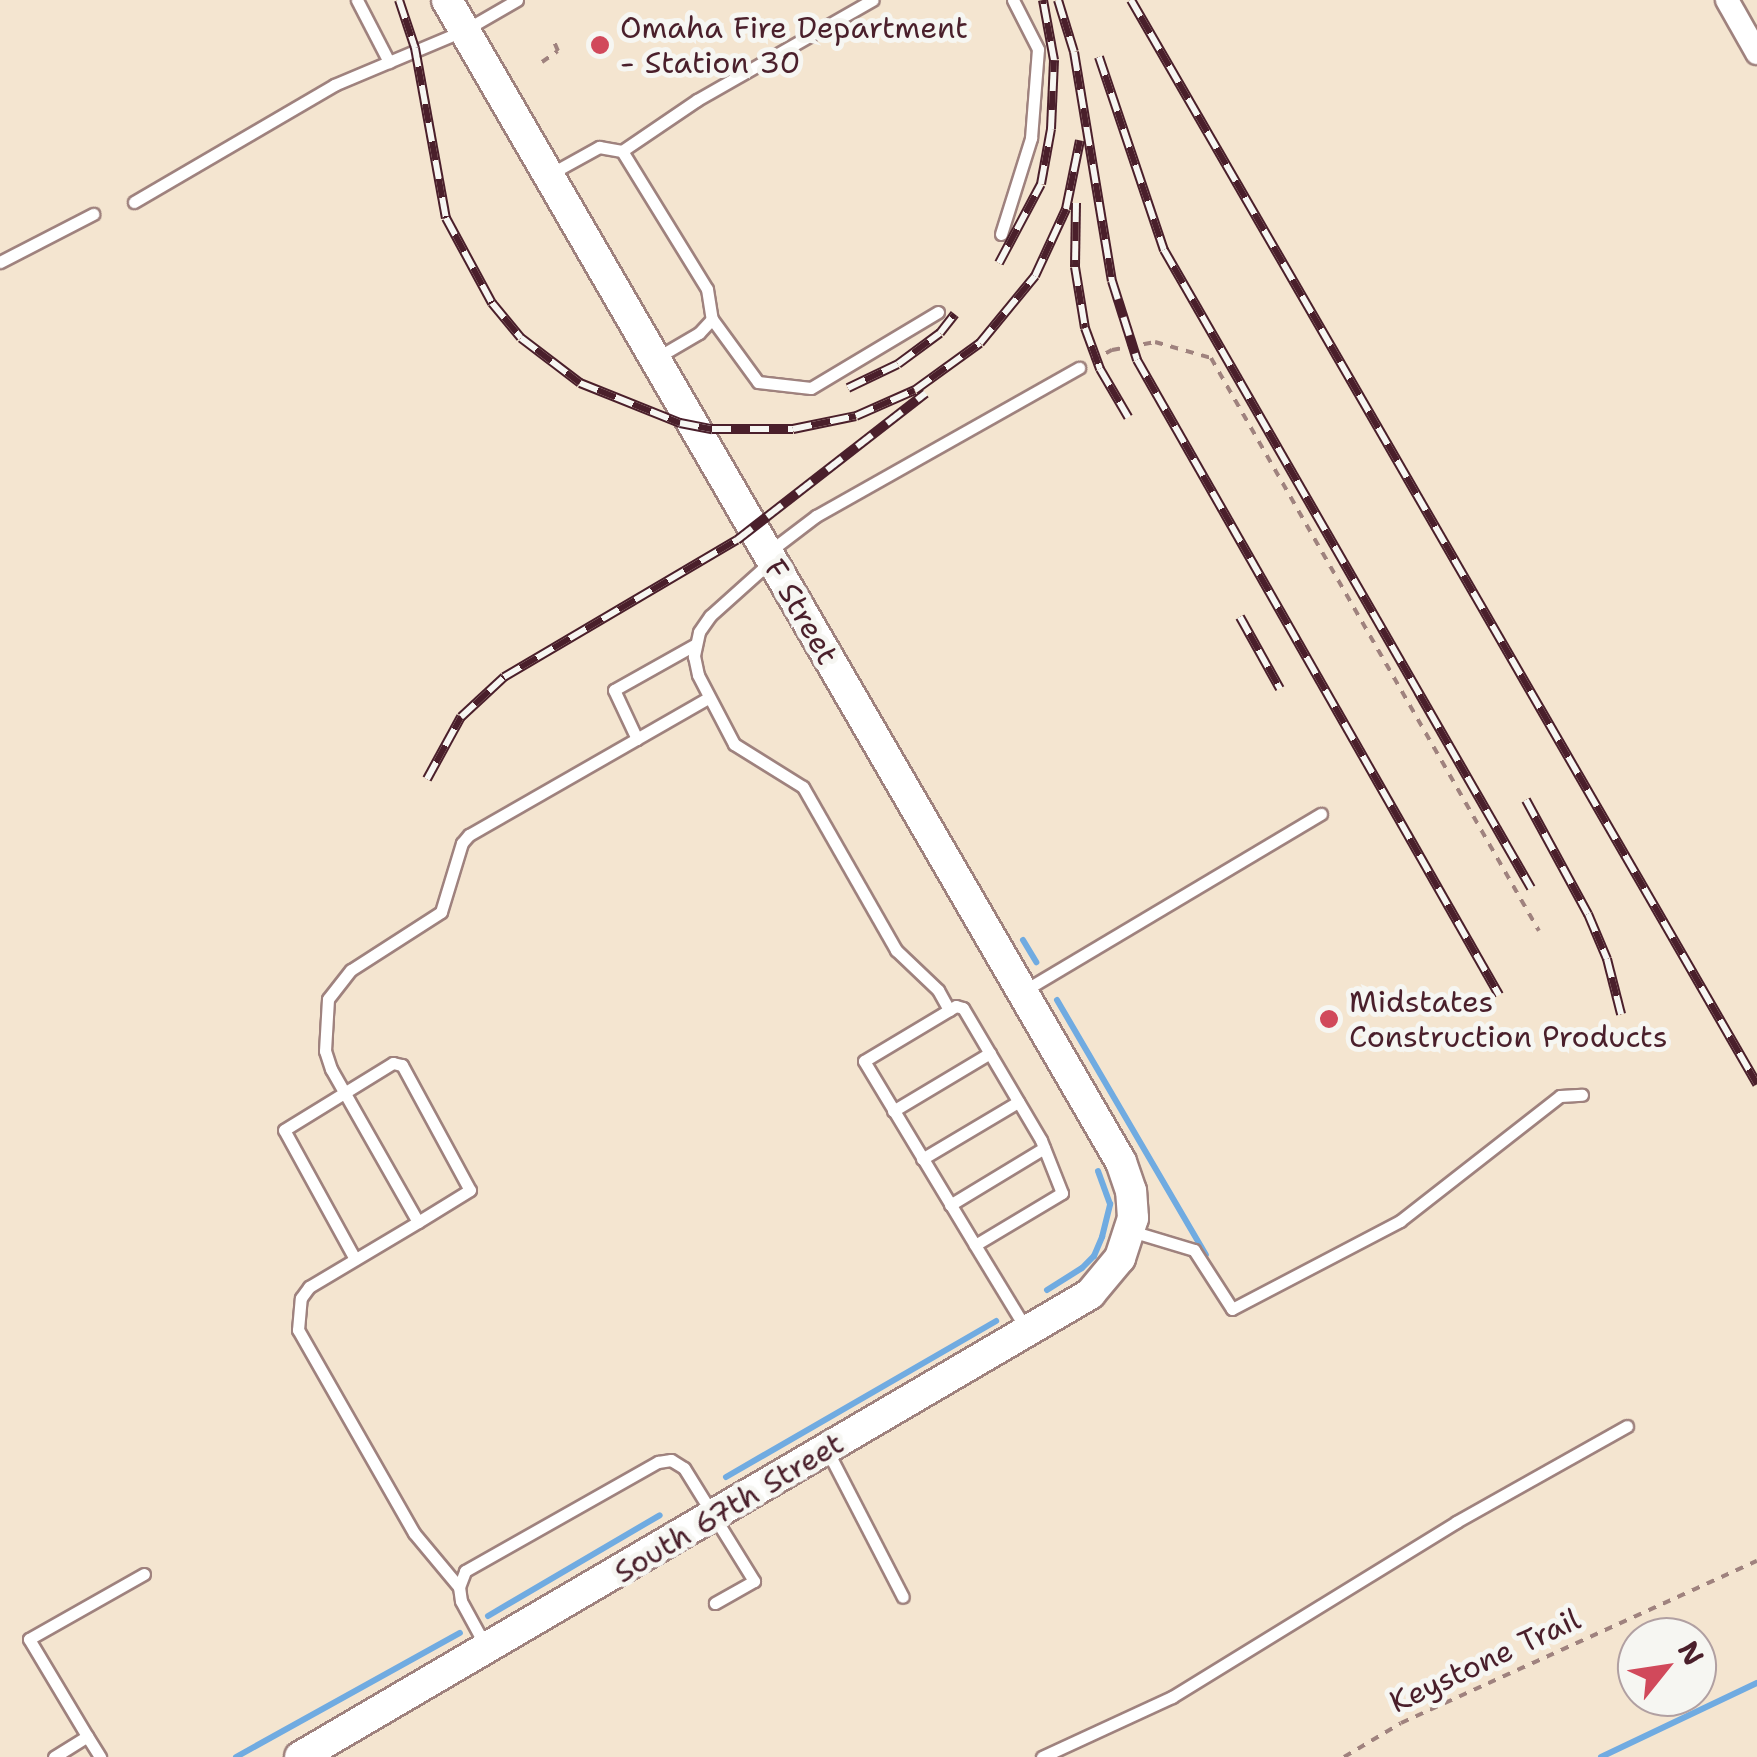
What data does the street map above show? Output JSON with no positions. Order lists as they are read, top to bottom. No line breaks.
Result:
{"streets":{"street":["F Street","South 67th Street"],"path":["Keystone Trail"]},"crossings":[["F Street","South 67th Street"]],"places":["Omaha Fire Department - Station 30","Midstates Construction Products"],"north":"top right"}
